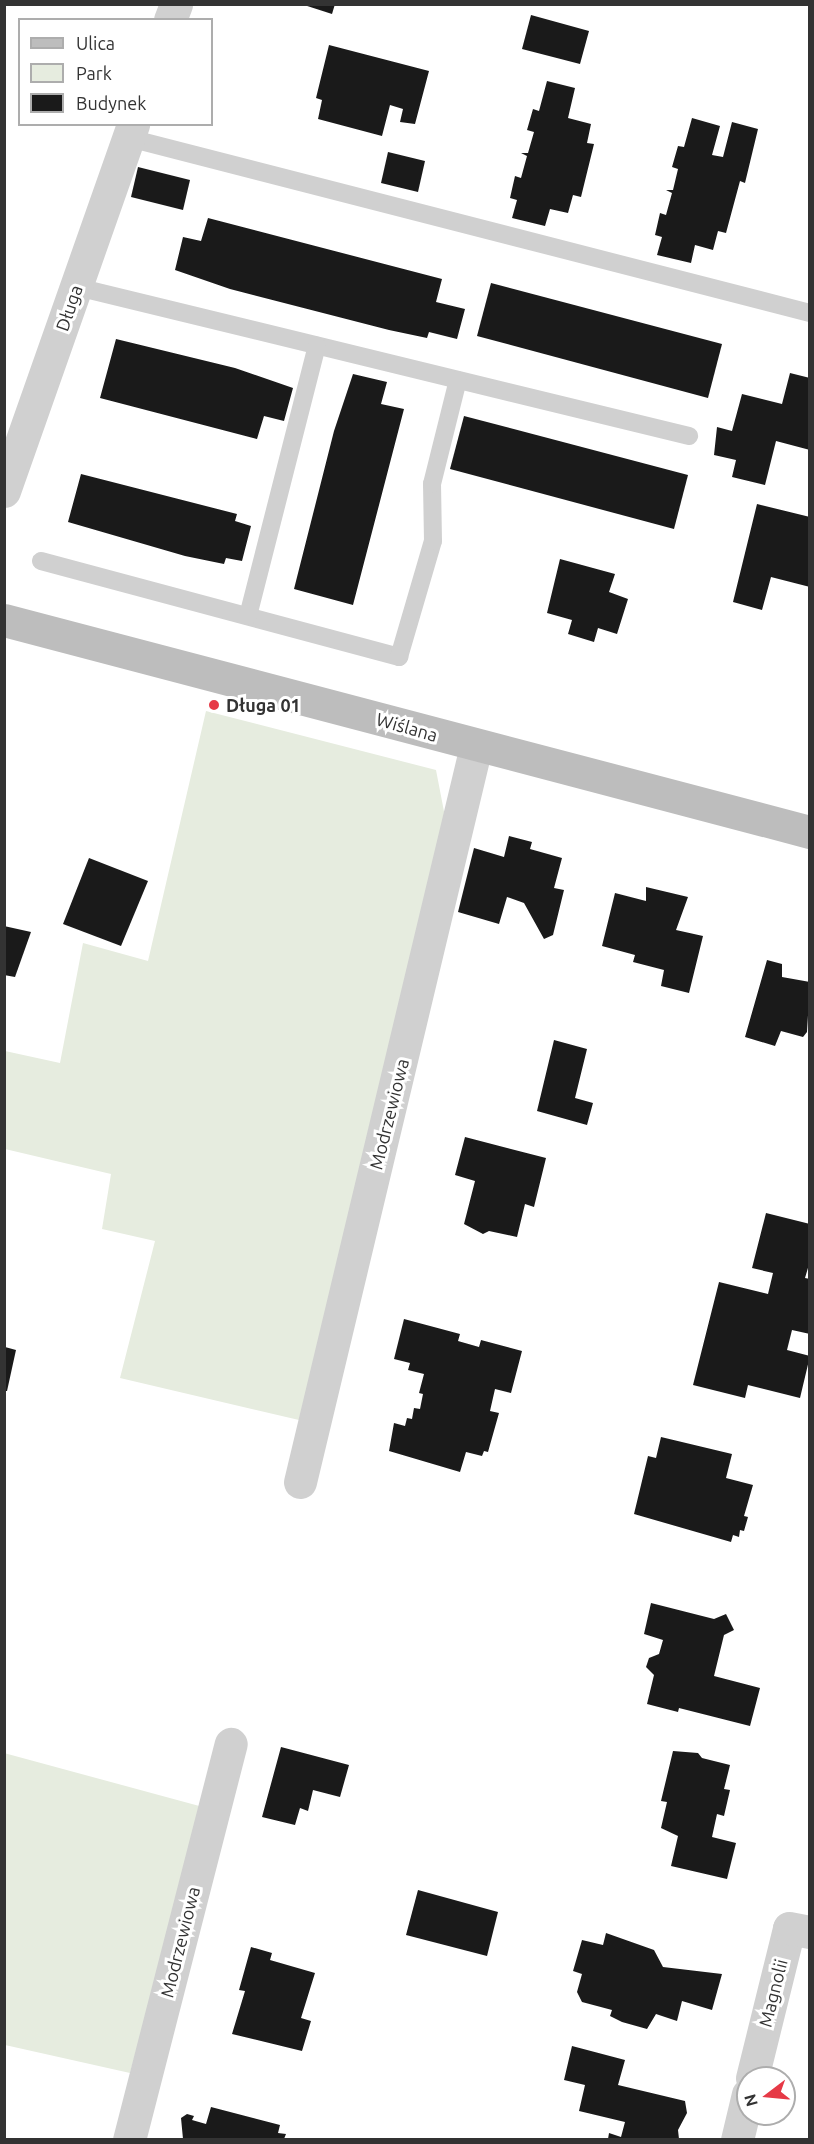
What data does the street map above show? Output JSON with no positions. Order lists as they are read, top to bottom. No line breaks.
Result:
{"streets":{"main road":["Wiślana"],"street":["Długa","Modrzewiowa","Magnolii"]},"crossings":[["Wiślana","Modrzewiowa"]],"places":["Długa 01"],"legend":["Ulica","Park","Budynek"],"north":"left"}
